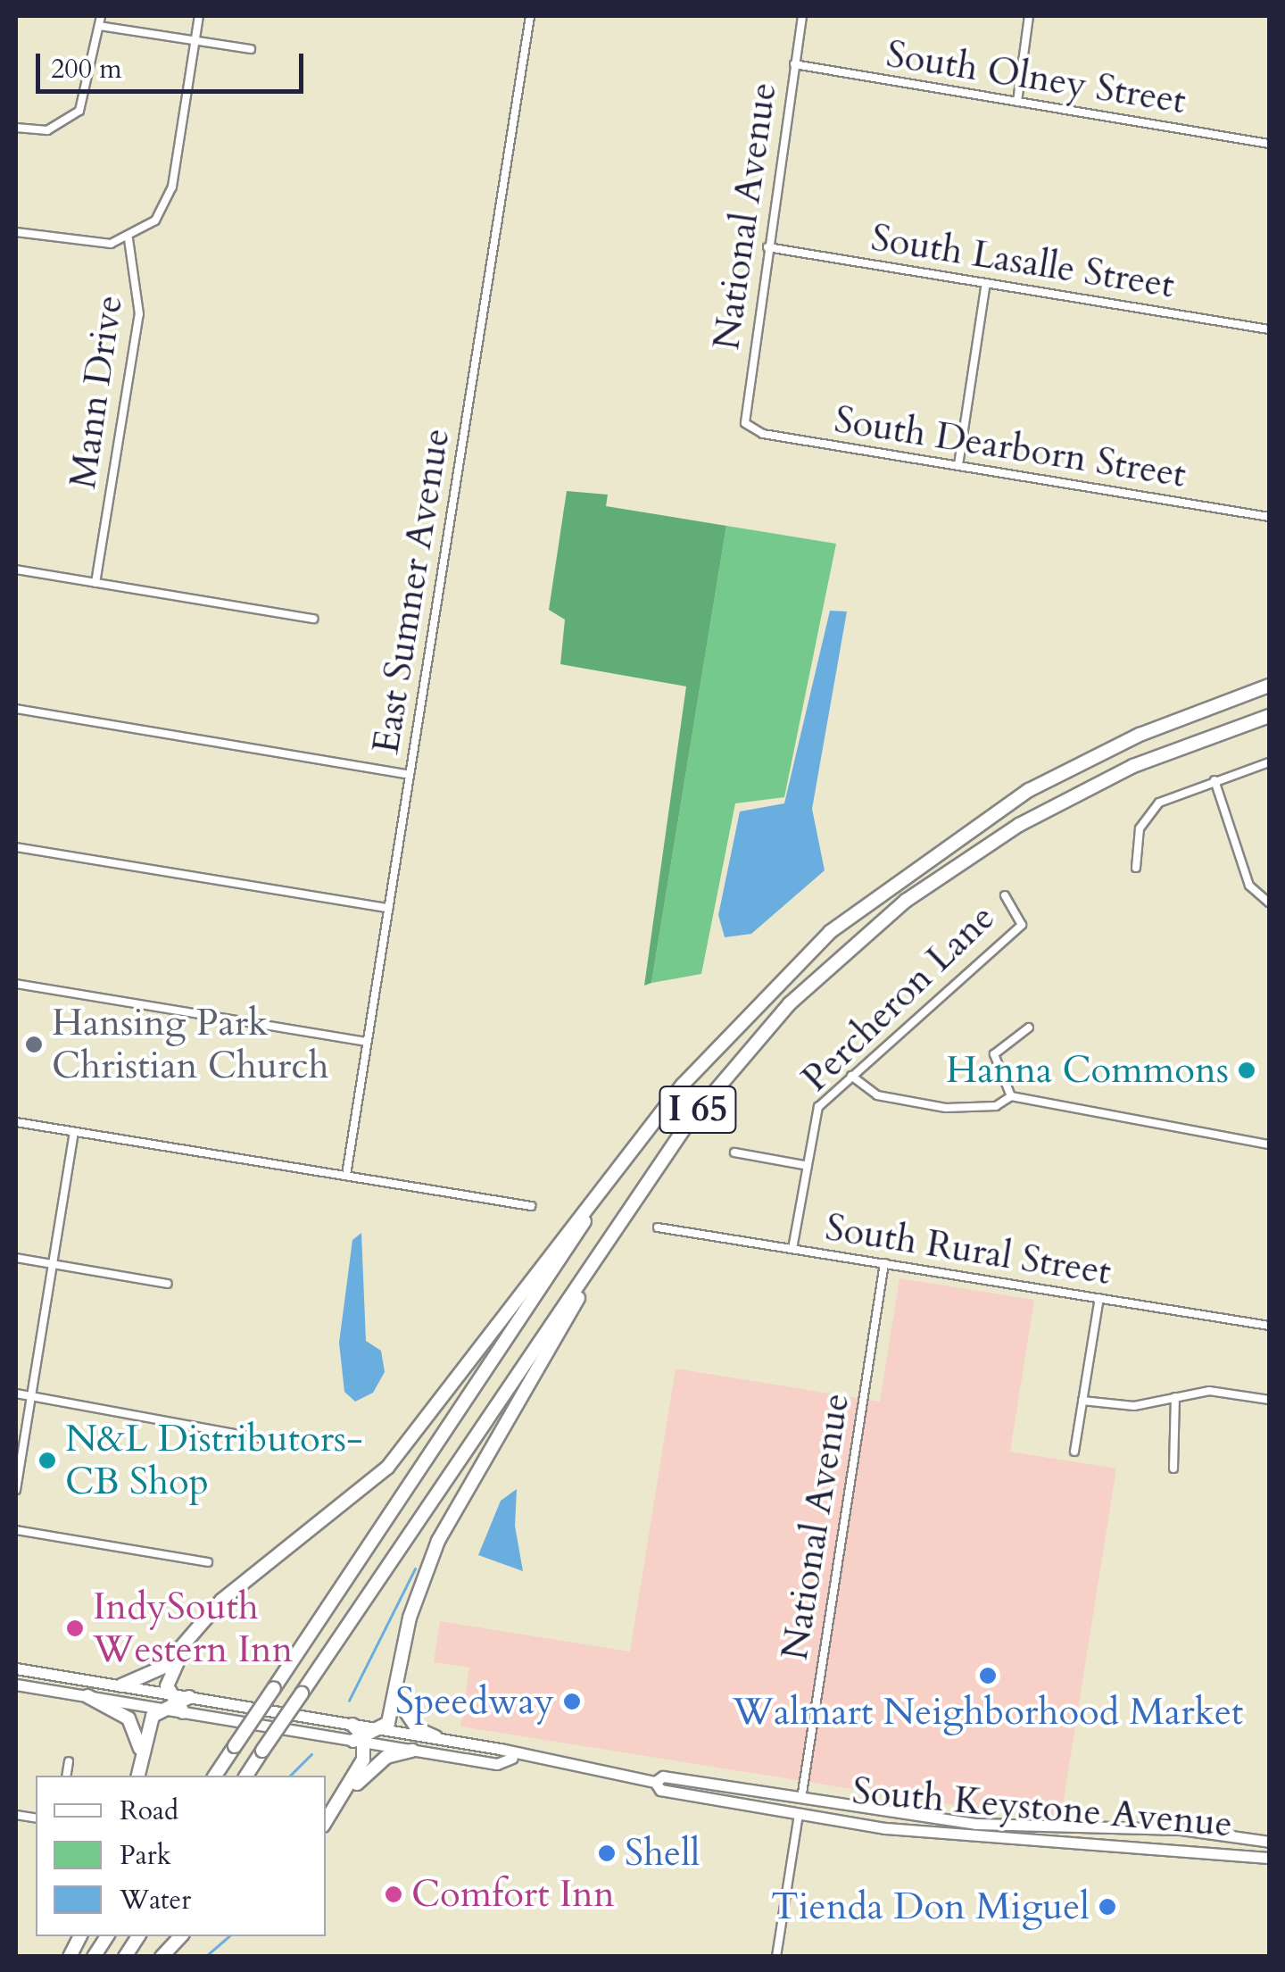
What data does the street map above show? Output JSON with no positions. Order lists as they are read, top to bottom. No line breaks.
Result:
{"streets":{"highway":["I 65"],"main road":["South Keystone Avenue"],"street":["South Olney Street","National Avenue","South Lasalle Street","Mann Drive","South Dearborn Street","East Sumner Avenue","Percheron Lane","South Rural Street"]},"crossings":[["South Olney Street","National Avenue"],["National Avenue","South Lasalle Street"],["National Avenue","South Dearborn Street"],["National Avenue","South Rural Street"],["National Avenue","South Keystone Avenue"],["Percheron Lane","South Rural Street"]],"places":["Hansing Park Christian Church","Hanna Commons","N&L Distributors- CB Shop","IndySouth Western Inn","Walmart Neighborhood Market","Speedway","Shell","Comfort Inn","Tienda Don Miguel"],"legend":["Road","Park","Water"],"scale_bar":"200 m"}
